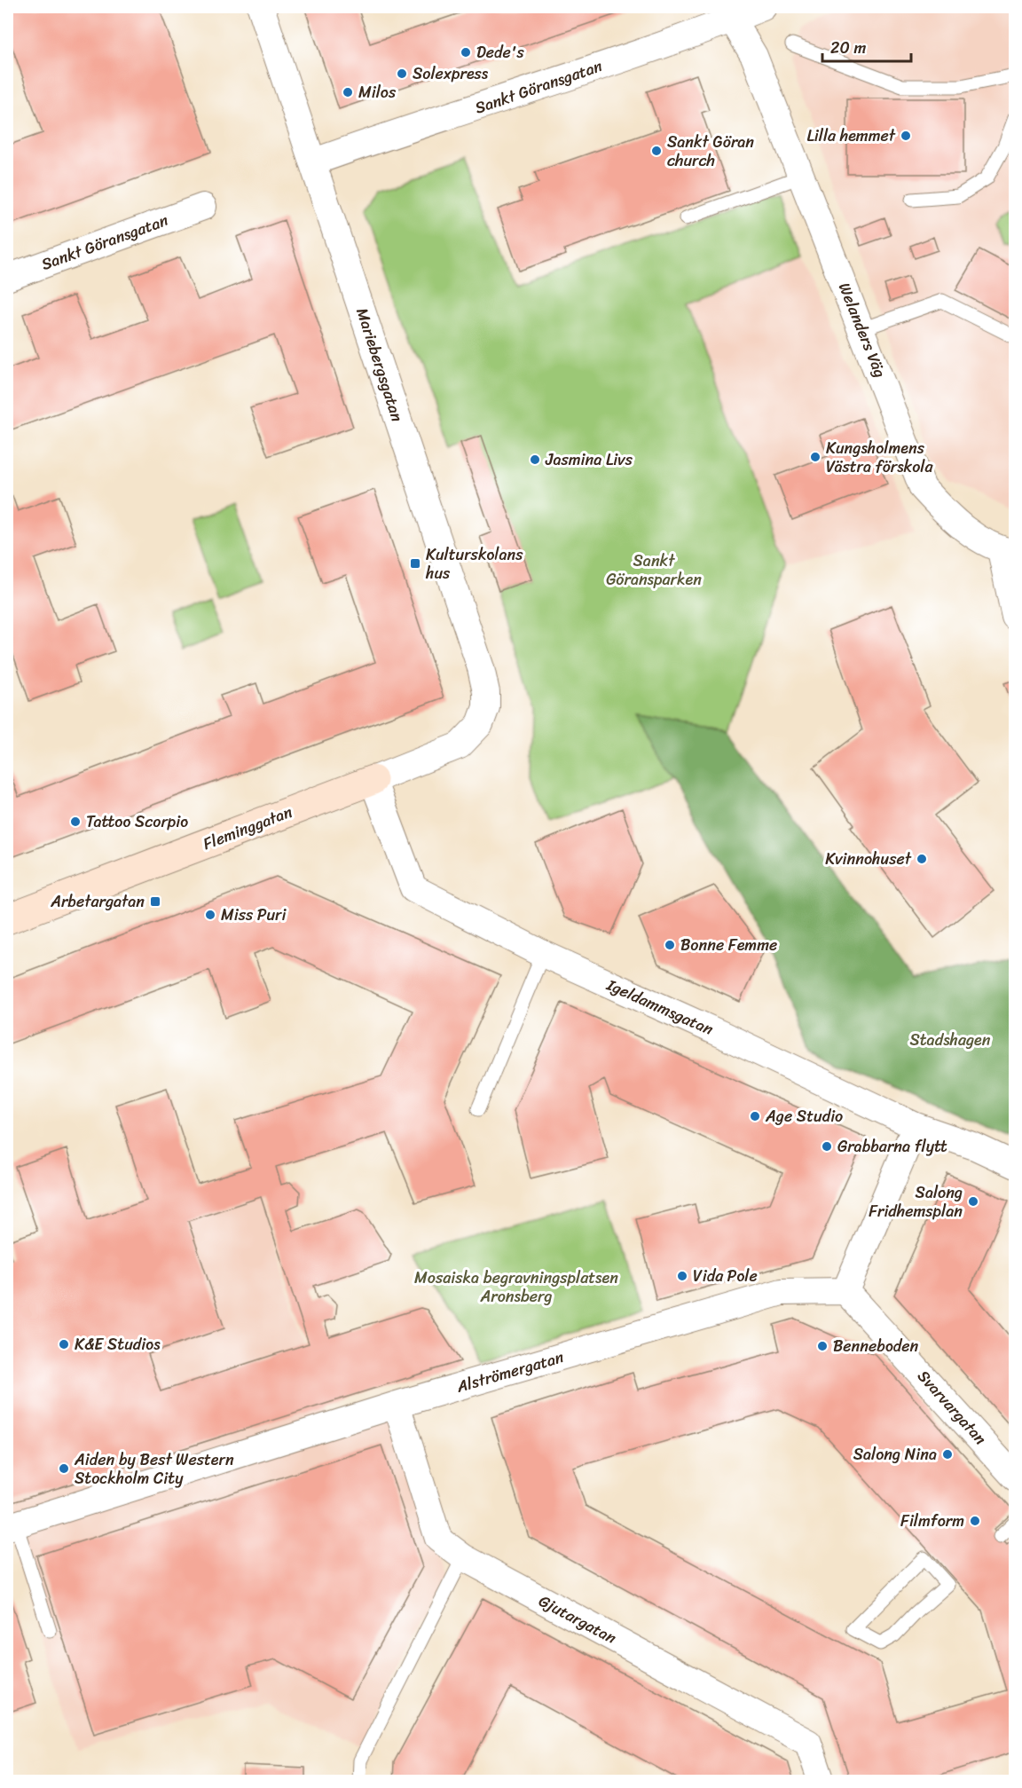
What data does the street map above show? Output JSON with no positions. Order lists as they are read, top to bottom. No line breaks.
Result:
{"streets":{"street":["Sankt Göransgatan","Welanders Väg","Mariebergsgatan","Fleminggatan","Igeldammsgatan","Alströmergatan","Svarvargatan","Gjutargatan"]},"crossings":[["Sankt Göransgatan","Welanders Väg"],["Sankt Göransgatan","Mariebergsgatan"],["Mariebergsgatan","Fleminggatan"],["Fleminggatan","Igeldammsgatan"],["Alströmergatan","Svarvargatan"],["Alströmergatan","Gjutargatan"]],"parks":["Sankt Göransparken","Stadshagen","Mosaiska begravningsplatsen Aronsberg"],"places":{"other":["Dede's","Solexpress","Milos","Lilla hemmet","Sankt Göran church","Kungsholmens Västra förskola","Jasmina Livs","Tattoo Scorpio","Kvinnohuset","Miss Puri","Bonne Femme","Age Studio","Grabbarna flytt","Salong Fridhemsplan","Vida Pole","K&E Studios","Benneboden","Salong Nina","Aiden by Best Western Stockholm City","Filmform"],"transit":["Kulturskolans hus","Arbetargatan"]},"scale_bar":"20 m"}
